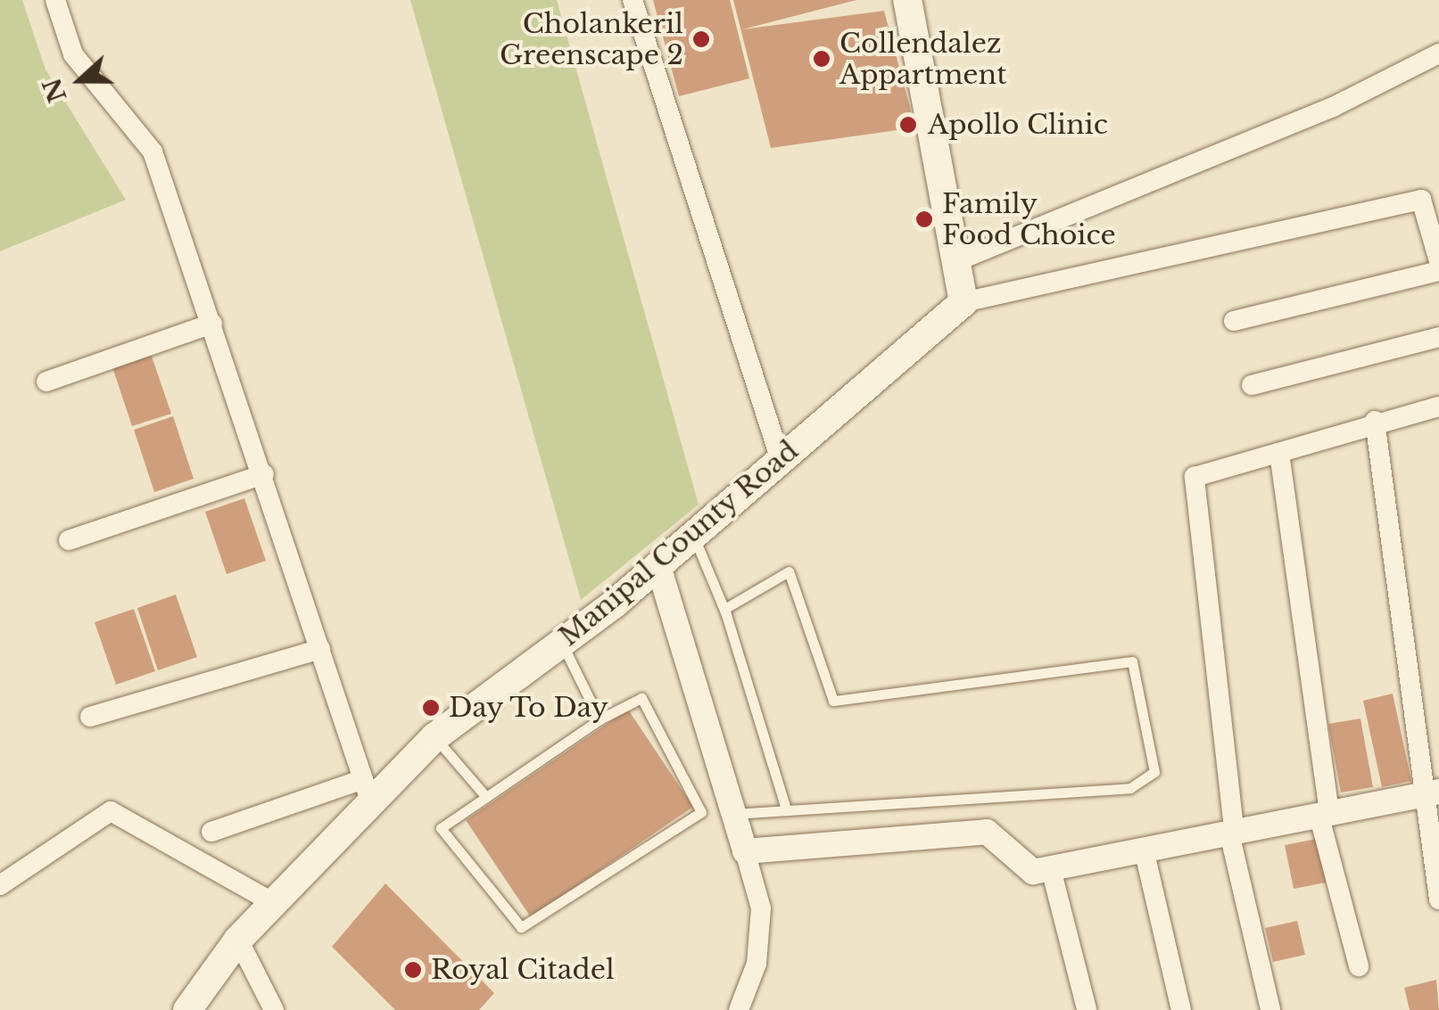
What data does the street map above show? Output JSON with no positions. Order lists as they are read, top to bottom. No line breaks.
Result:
{"streets":{"main road":["Manipal County Road"]},"places":["Cholankeril Greenscape 2","Collendalez Appartment","Apollo Clinic","Family Food Choice","Day To Day","Royal Citadel"],"north":"left"}
